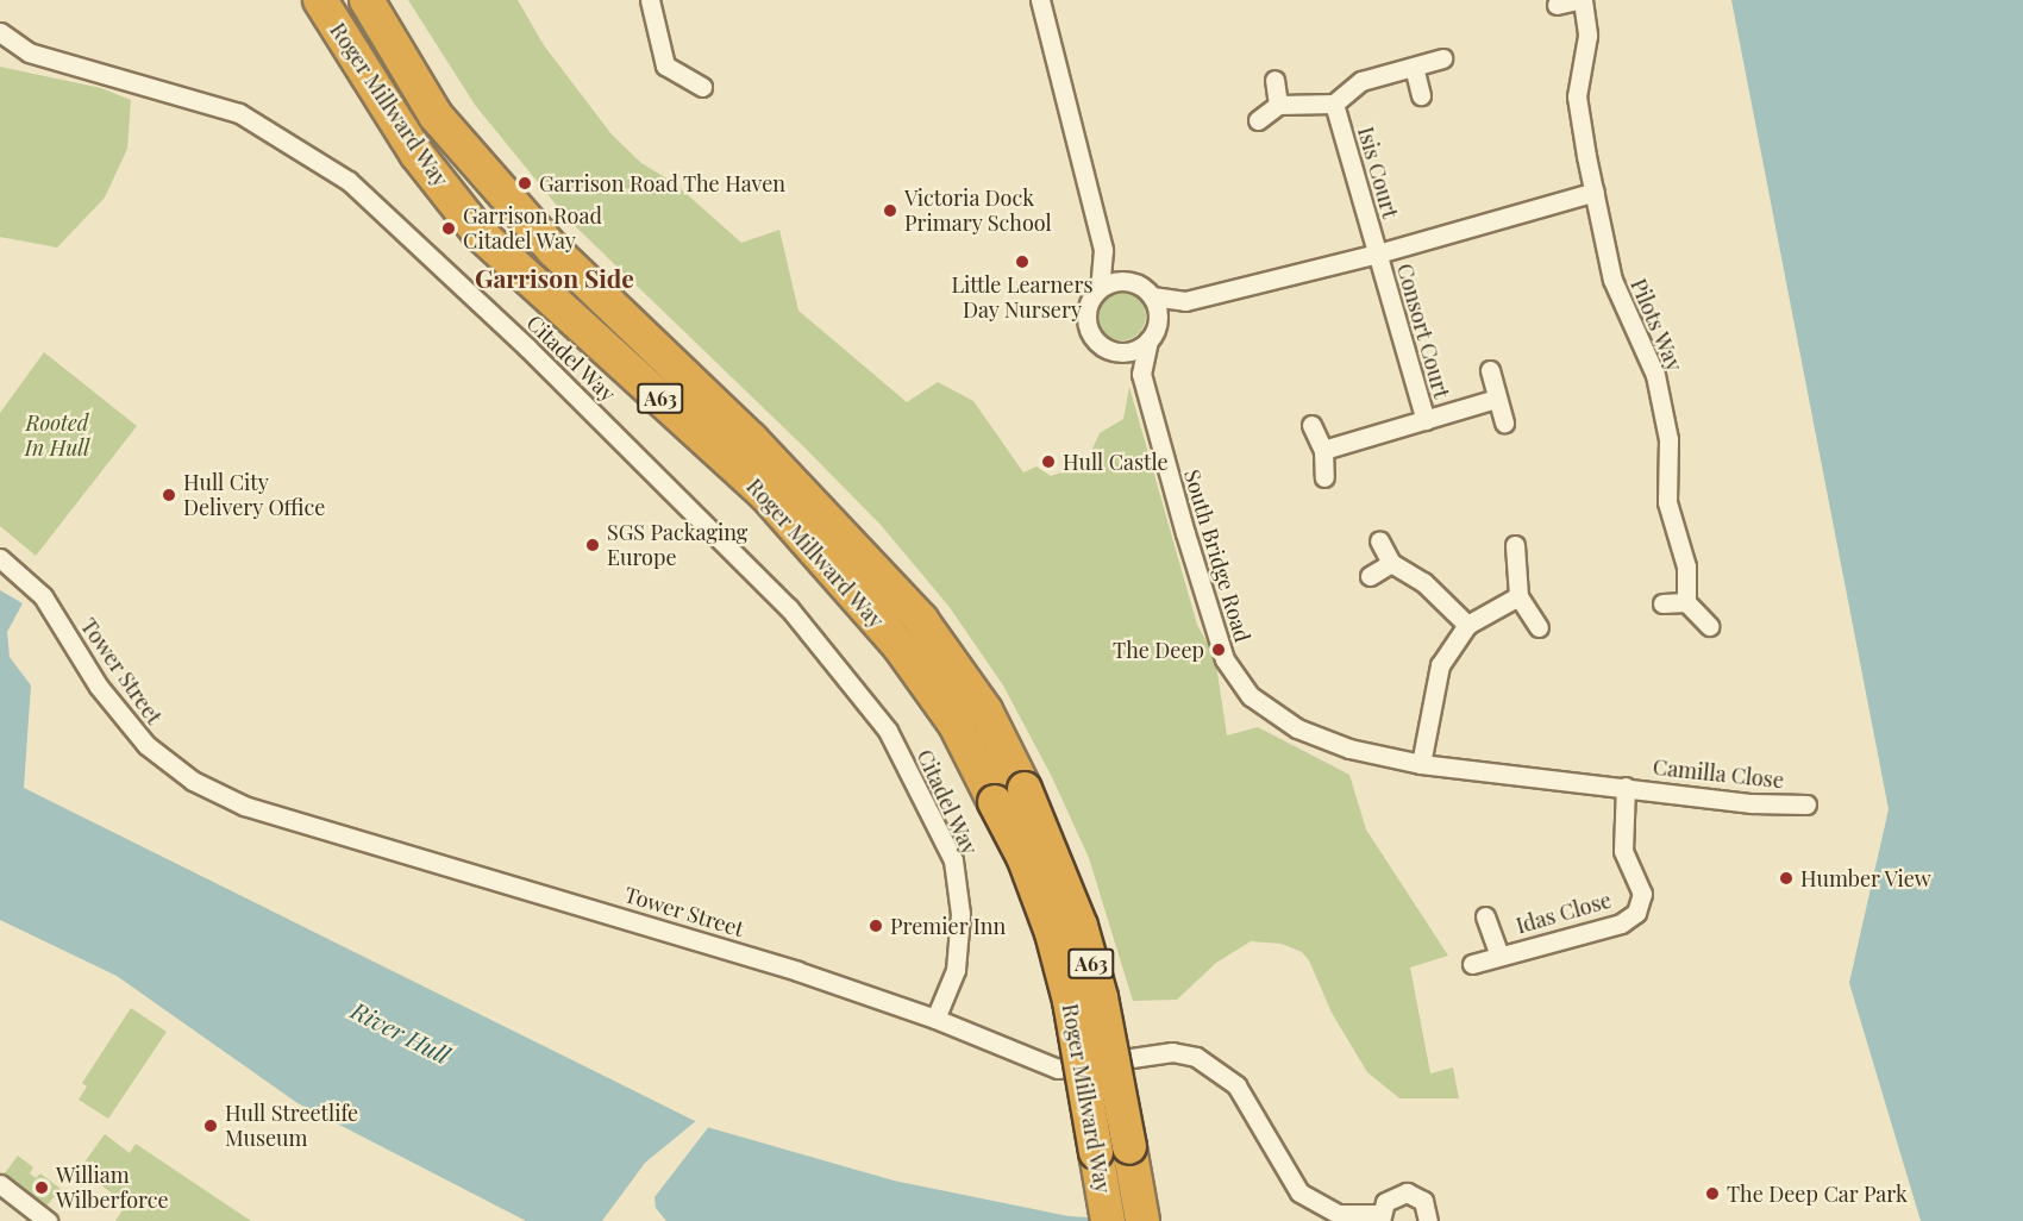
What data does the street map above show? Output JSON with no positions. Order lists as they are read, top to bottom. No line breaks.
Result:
{"streets":{"highway":["Roger Millward Way","A63"],"street":["Isis Court","Pilots Way","Consort Court","Citadel Way","South Bridge Road","Tower Street","Camilla Close","Idas Close"]},"crossings":[["Isis Court","Consort Court"],["Citadel Way","Tower Street"],["South Bridge Road","Camilla Close"],["South Bridge Road","Idas Close"],["Camilla Close","Idas Close"]],"districts":["Garrison Side"],"water":["River Hull"],"parks":["Rooted In Hull"],"places":["Garrison Road The Haven","Victoria Dock Primary School","Garrison Road Citadel Way","Little Learners Day Nursery","Hull Castle","Hull City Delivery Office","SGS Packaging Europe","The Deep","Humber View","Premier Inn","Hull Streetlife Museum","William Wilberforce","The Deep Car Park"]}
